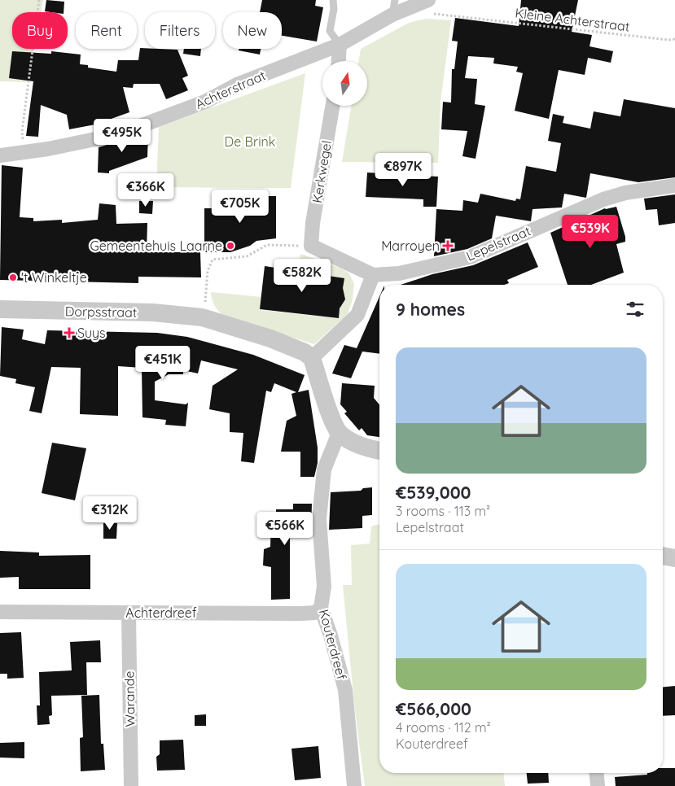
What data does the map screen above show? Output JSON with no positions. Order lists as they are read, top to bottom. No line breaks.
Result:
{"streets":{"street":["Achterstraat","Kerkwegel","Lepelstraat","Dorpsstraat","Achterdreef","Kouterdreef","Warande"],"path":["Kleine Achterstraat"]},"crossings":[["Kleine Achterstraat","Achterstraat"],["Achterdreef","Kouterdreef"],["Achterdreef","Warande"]],"parks":["De Brink"],"places":{"other":["Gemeentehuis Laarne","'t Winkeltje"],"health":["Marroyen","Suys"]},"north":"top","page":{"chip":["Buy","Rent","Filters","New"],"price":["€495K","€897K","€366K","€705K","€539K","€582K","€451K","€312K","€566K"],"heading":"9 homes","list":[{"name":"€539,000","note":"3 rooms · 113 m² · Lepelstraat"},{"name":"€566,000","note":"4 rooms · 112 m² · Kouterdreef"}]}}
